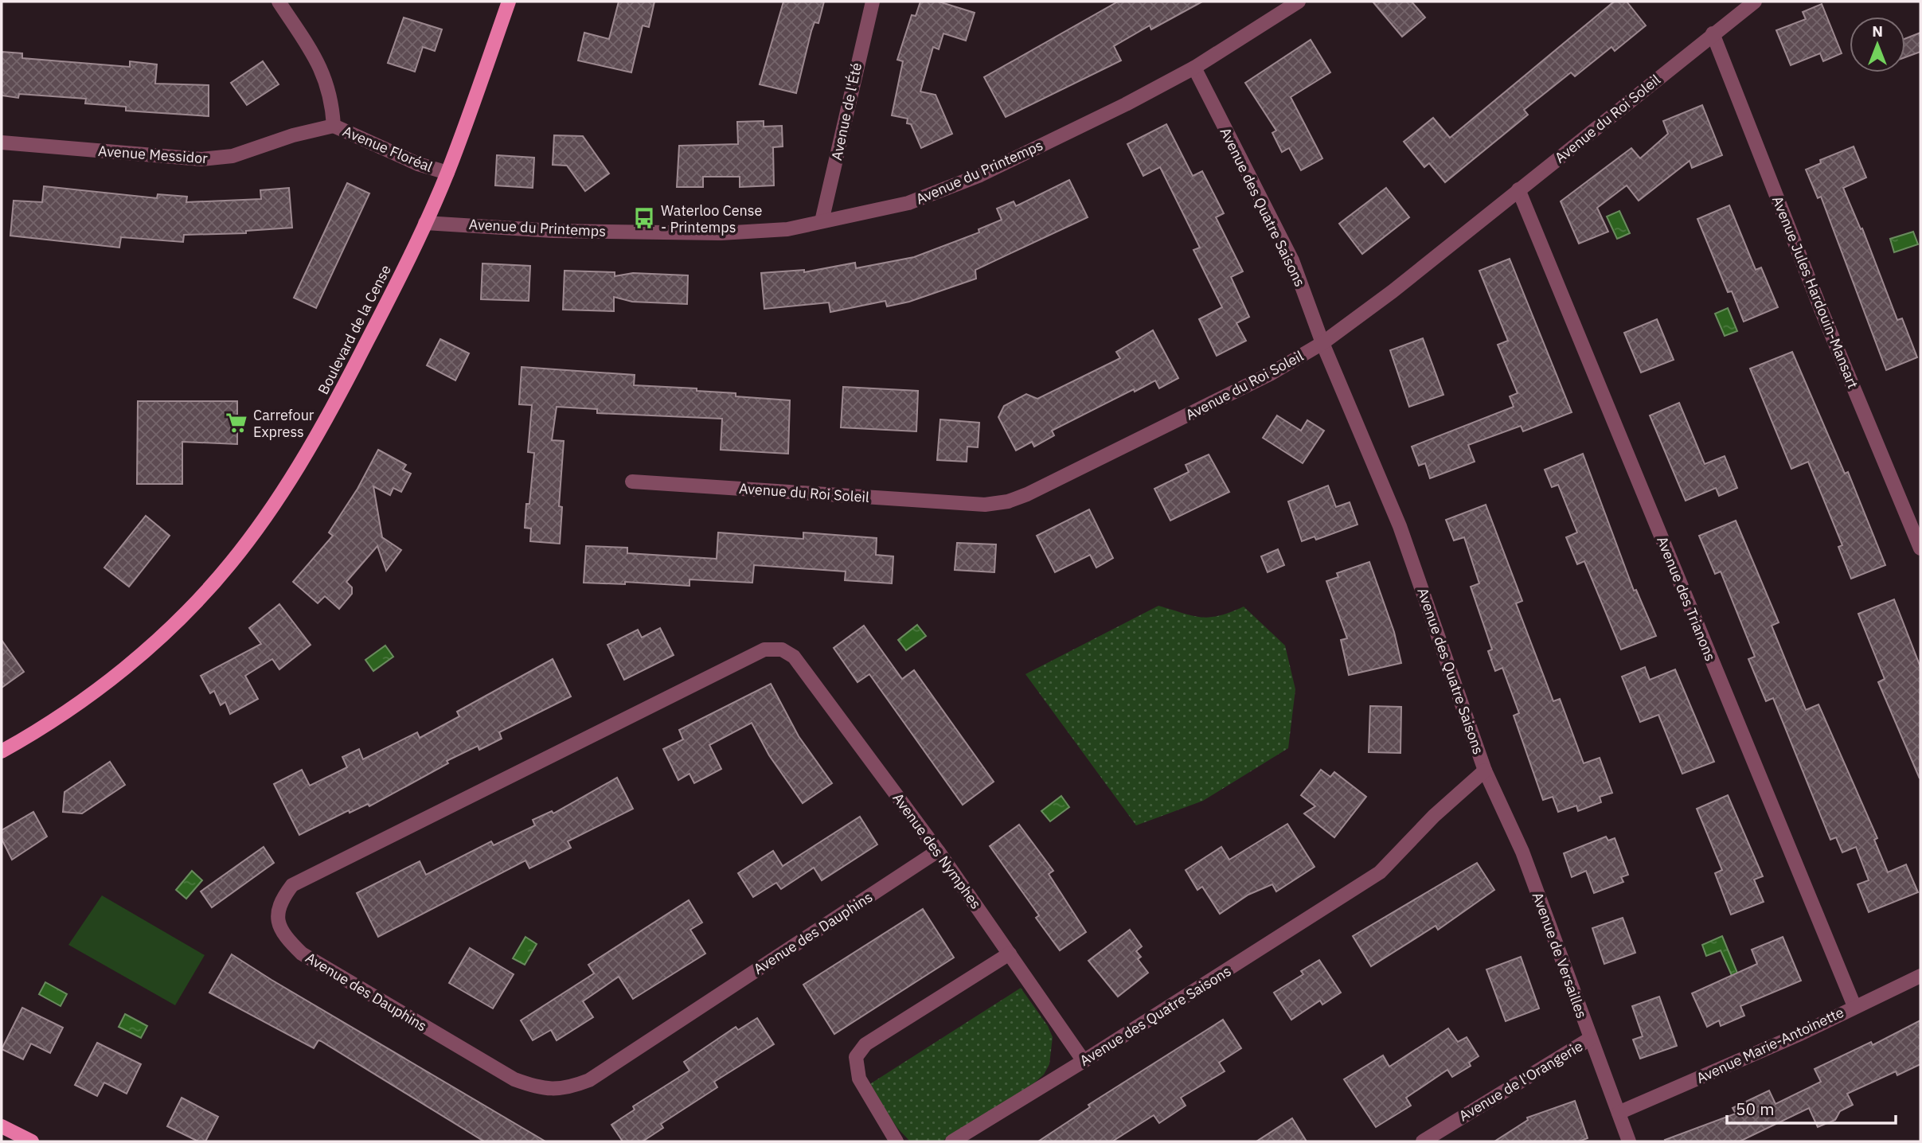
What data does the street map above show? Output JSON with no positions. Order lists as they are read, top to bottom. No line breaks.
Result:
{"streets":{"main road":["Boulevard de la Cense"],"street":["Avenue de l'Été","Avenue du Roi Soleil","Avenue Floréal","Avenue Messidor","Avenue du Printemps","Avenue des Quatre Saisons","Avenue Jules Hardouin-Mansart","Avenue des Trianons","Avenue des Nymphes","Avenue des Dauphins","Avenue de Versailles","Avenue Marie-Antoinette","Avenue de l'Orangerie"]},"crossings":[["Avenue de l'Été","Avenue du Printemps"],["Avenue du Roi Soleil","Avenue des Quatre Saisons"],["Avenue du Roi Soleil","Avenue Jules Hardouin-Mansart"],["Avenue du Roi Soleil","Avenue des Trianons"],["Avenue Floréal","Avenue Messidor"],["Avenue Floréal","Boulevard de la Cense"],["Avenue du Printemps","Avenue des Quatre Saisons"],["Avenue du Printemps","Boulevard de la Cense"],["Avenue des Quatre Saisons","Avenue des Nymphes"],["Avenue des Quatre Saisons","Avenue de Versailles"],["Avenue des Trianons","Avenue Marie-Antoinette"],["Avenue des Nymphes","Avenue des Dauphins"],["Avenue de Versailles","Avenue Marie-Antoinette"],["Avenue de Versailles","Avenue de l'Orangerie"]],"places":{"bus stop":["Waterloo Cense - Printemps"],"supermarket":["Carrefour Express"]},"scale_bar":"50 m","north":"top"}
